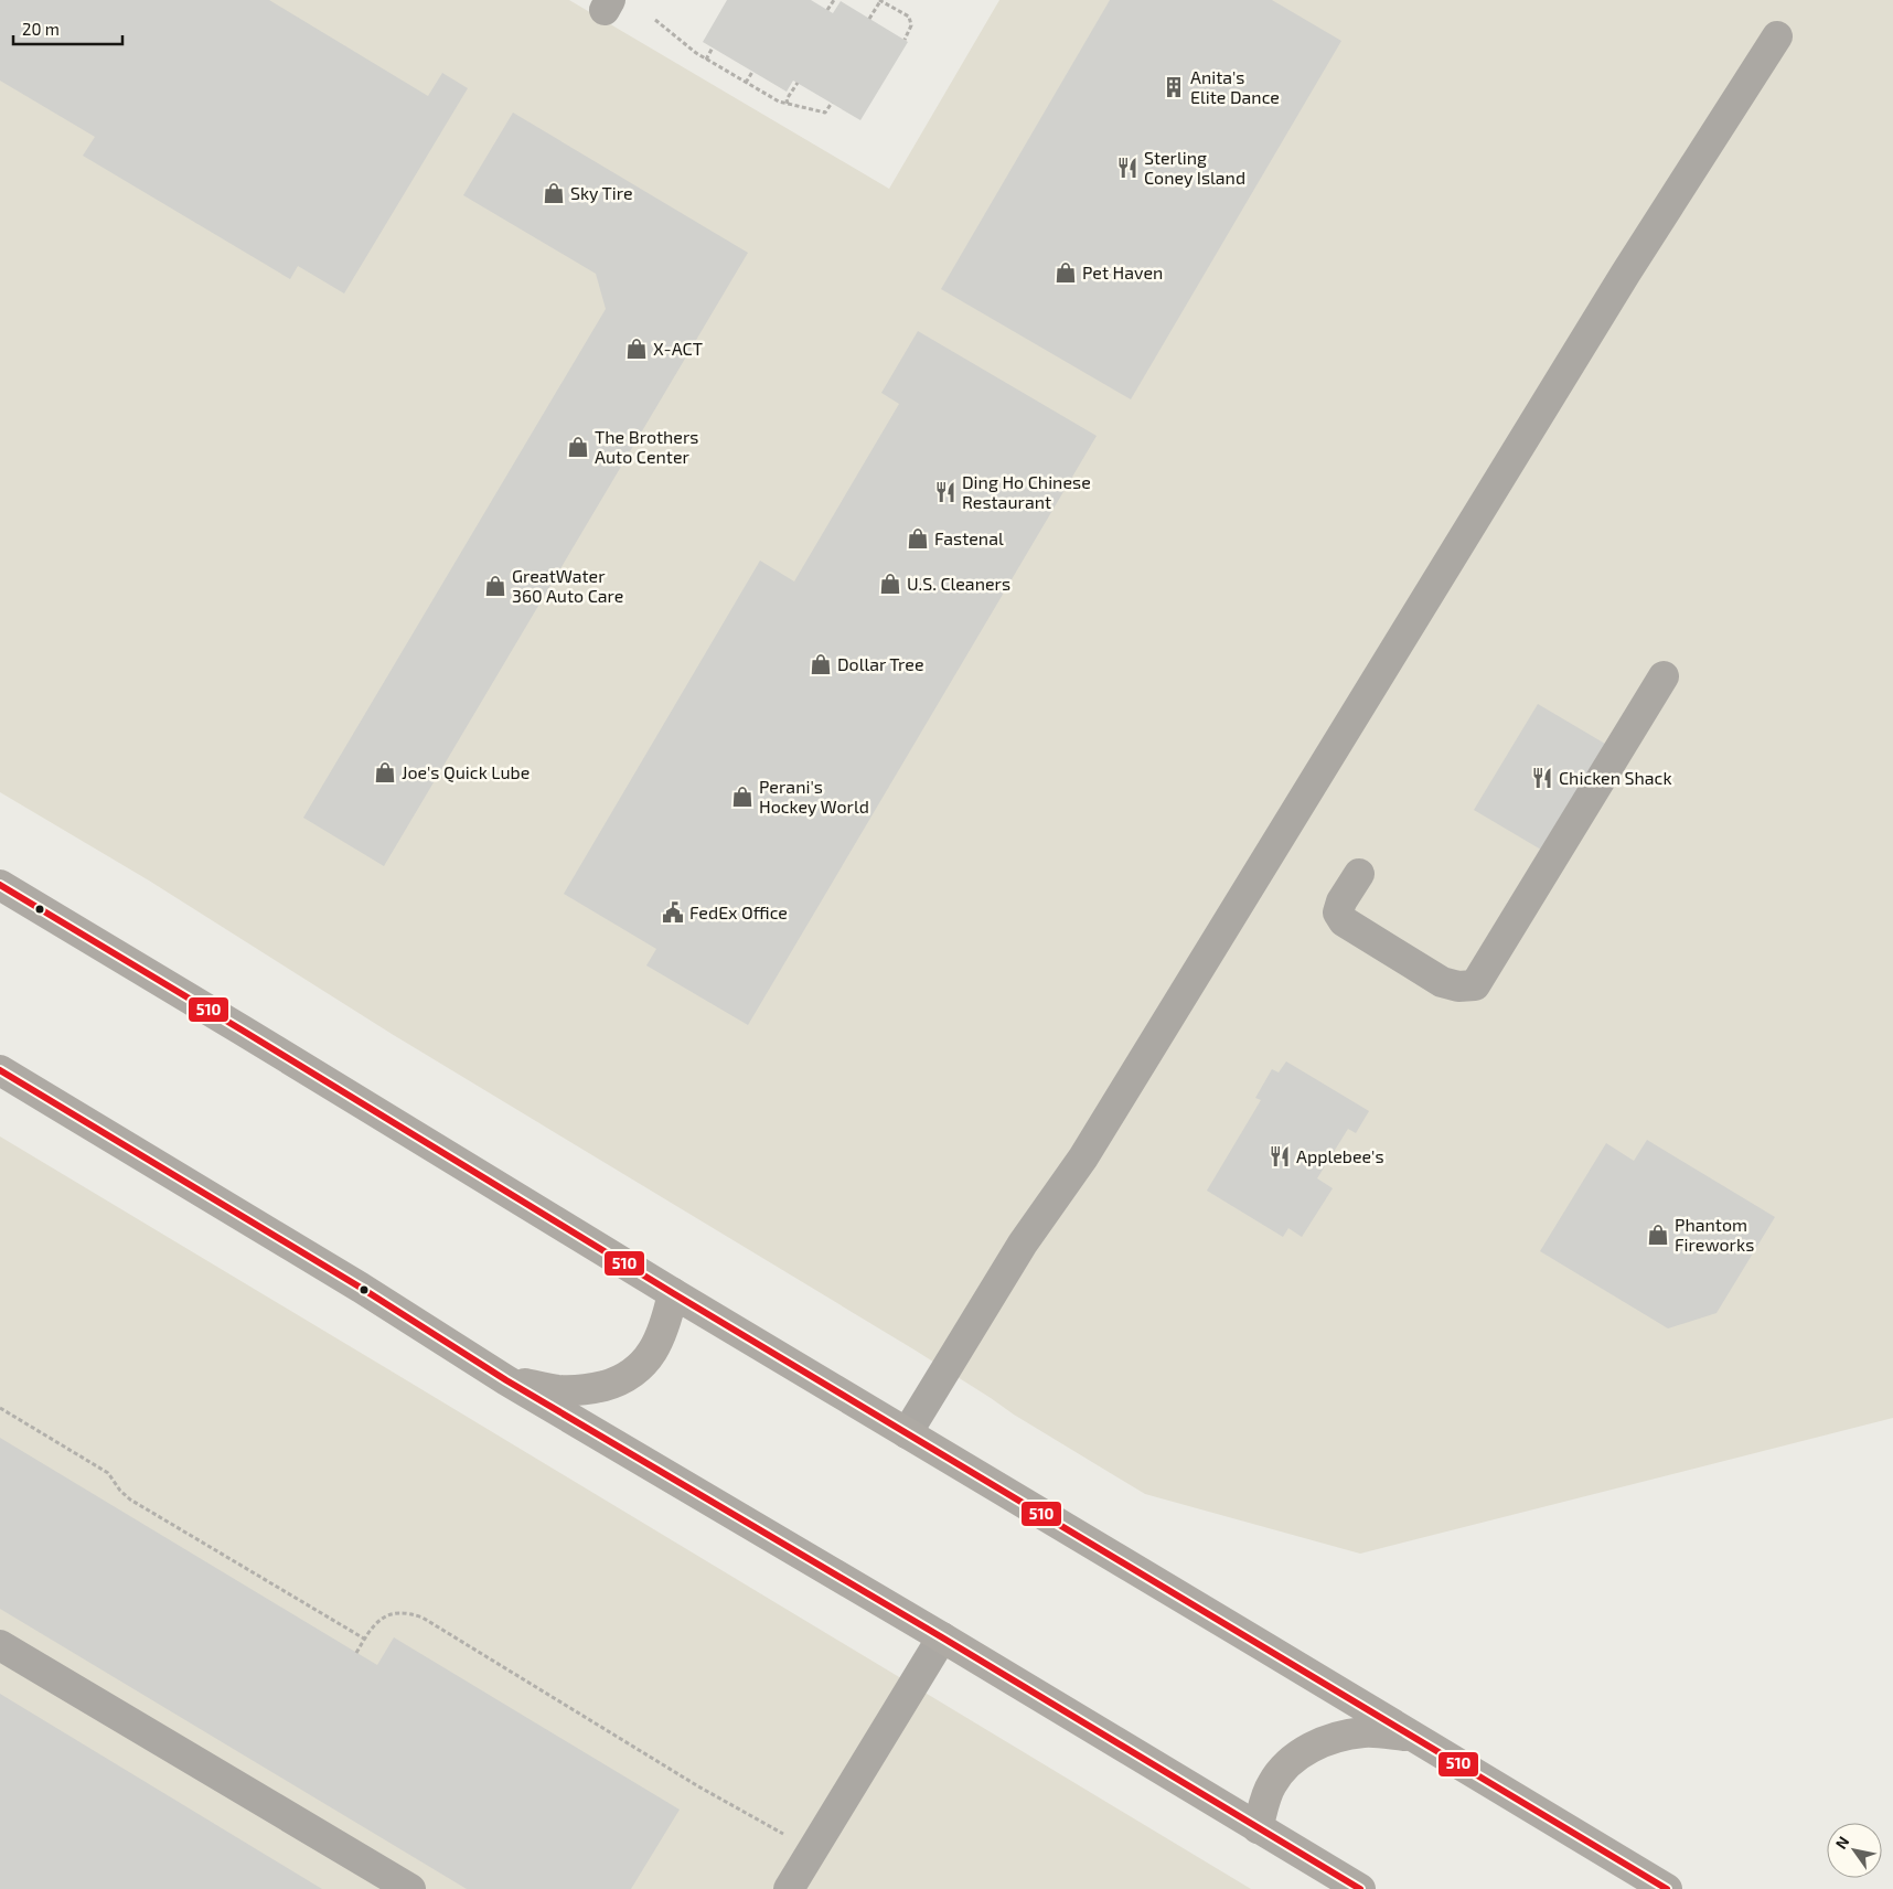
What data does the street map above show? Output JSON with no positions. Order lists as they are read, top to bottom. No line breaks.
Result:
{"places":{"building":["Anita's Elite Dance"],"restaurant":["Sterling Coney Island","Ding Ho Chinese Restaurant","Chicken Shack","Applebee's"],"shop":["Sky Tire","Pet Haven","X-ACT","The Brothers Auto Center","Fastenal","U.S. Cleaners","GreatWater 360 Auto Care","Dollar Tree","Joe's Quick Lube","Perani's Hockey World","Phantom Fireworks"],"public building":["FedEx Office"]},"lines":["transit line 510"],"scale_bar":"20 m","north":"top left"}
